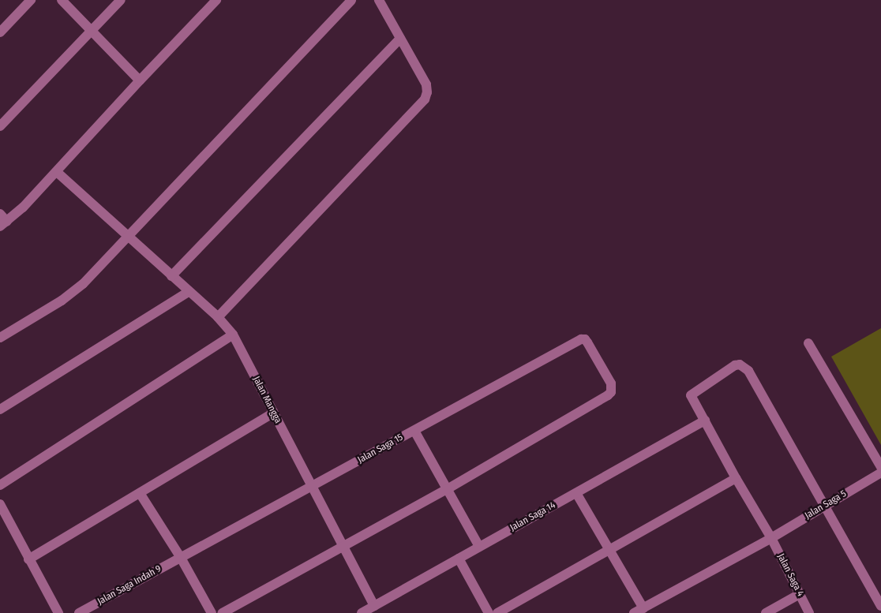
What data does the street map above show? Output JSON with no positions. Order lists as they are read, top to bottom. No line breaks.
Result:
{"streets":{"street":["Jalan Mangga","Jalan Saga 15","Jalan Saga 5","Jalan Saga 14","Jalan Saga 4","Jalan Saga Indah 9"]},"crossings":[["Jalan Mangga","Jalan Saga 15"],["Jalan Mangga","Jalan Saga 14"],["Jalan Saga 15","Jalan Saga Indah 9"],["Jalan Saga 5","Jalan Saga 4"],["Jalan Saga 14","Jalan Saga 4"]]}
